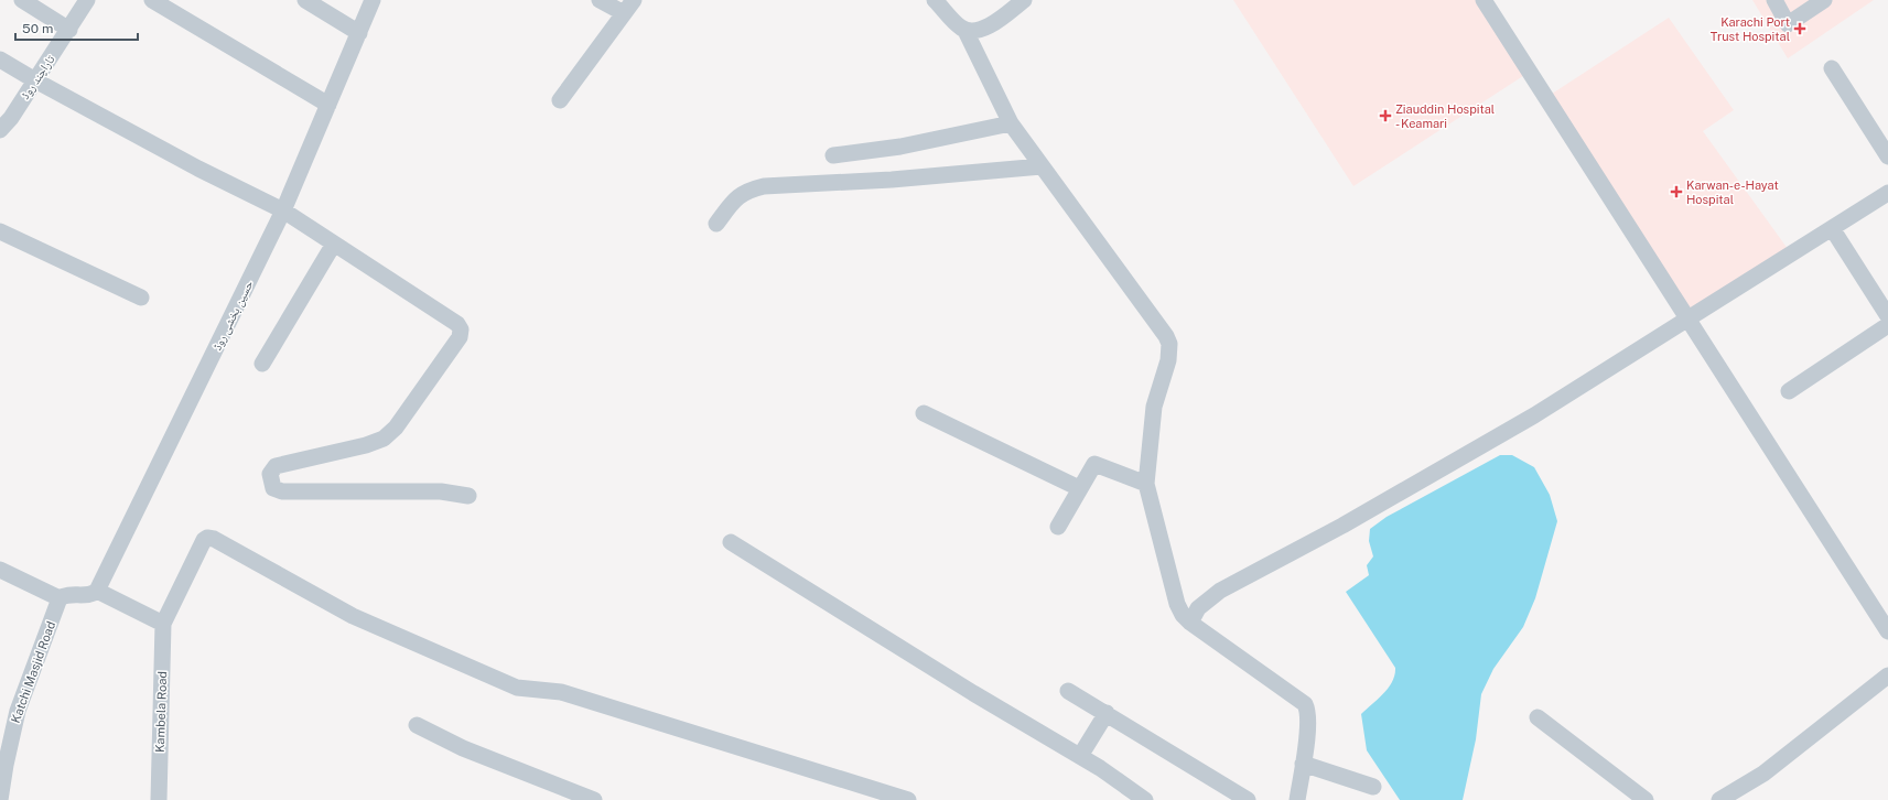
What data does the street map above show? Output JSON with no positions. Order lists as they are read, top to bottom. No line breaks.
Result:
{"streets":{"street":["تاراچند روڈ","حسین بخشی روڈ","Katchi Masjid Road","Kambela Road"]},"places":{"health":["Karachi Port Trust Hospital","Ziauddin Hospital - Keamari","Karwan-e-Hayat Hospital"]},"scale_bar":"50 m"}
